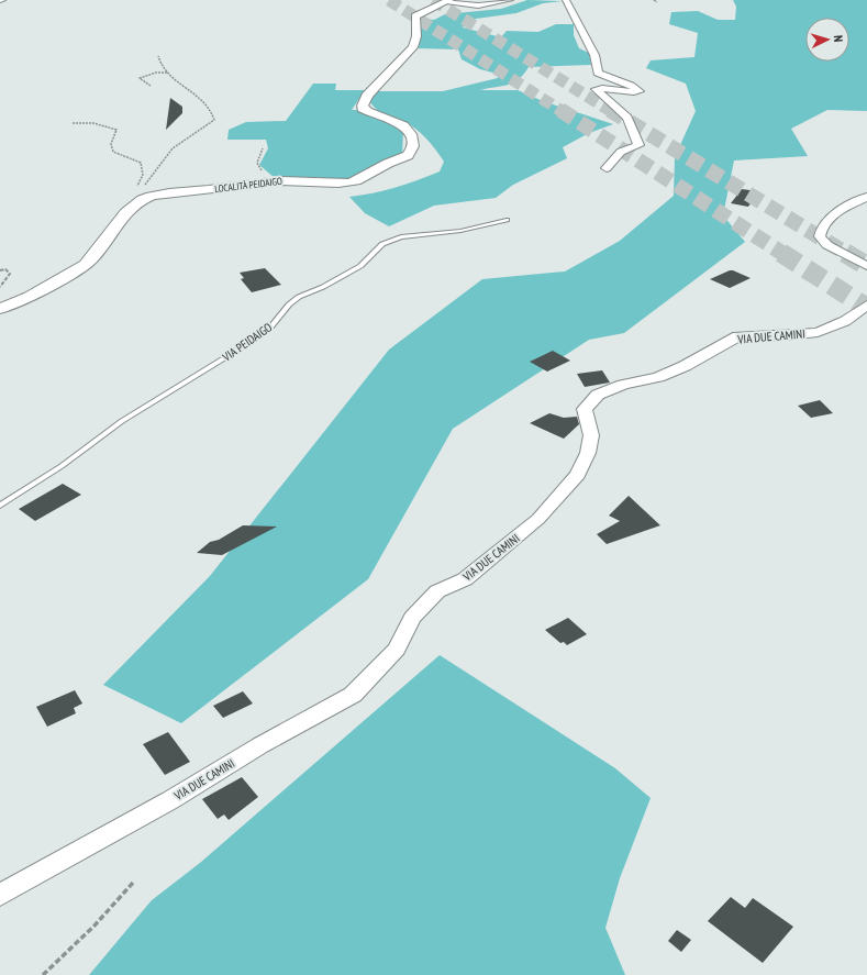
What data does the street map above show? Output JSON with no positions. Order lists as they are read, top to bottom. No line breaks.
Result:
{"streets":{"street":["LOCALITÀ PEIDAIGO","VIA DUE CAMINI"],"lane":["VIA PEIDAIGO"]},"north":"right"}
